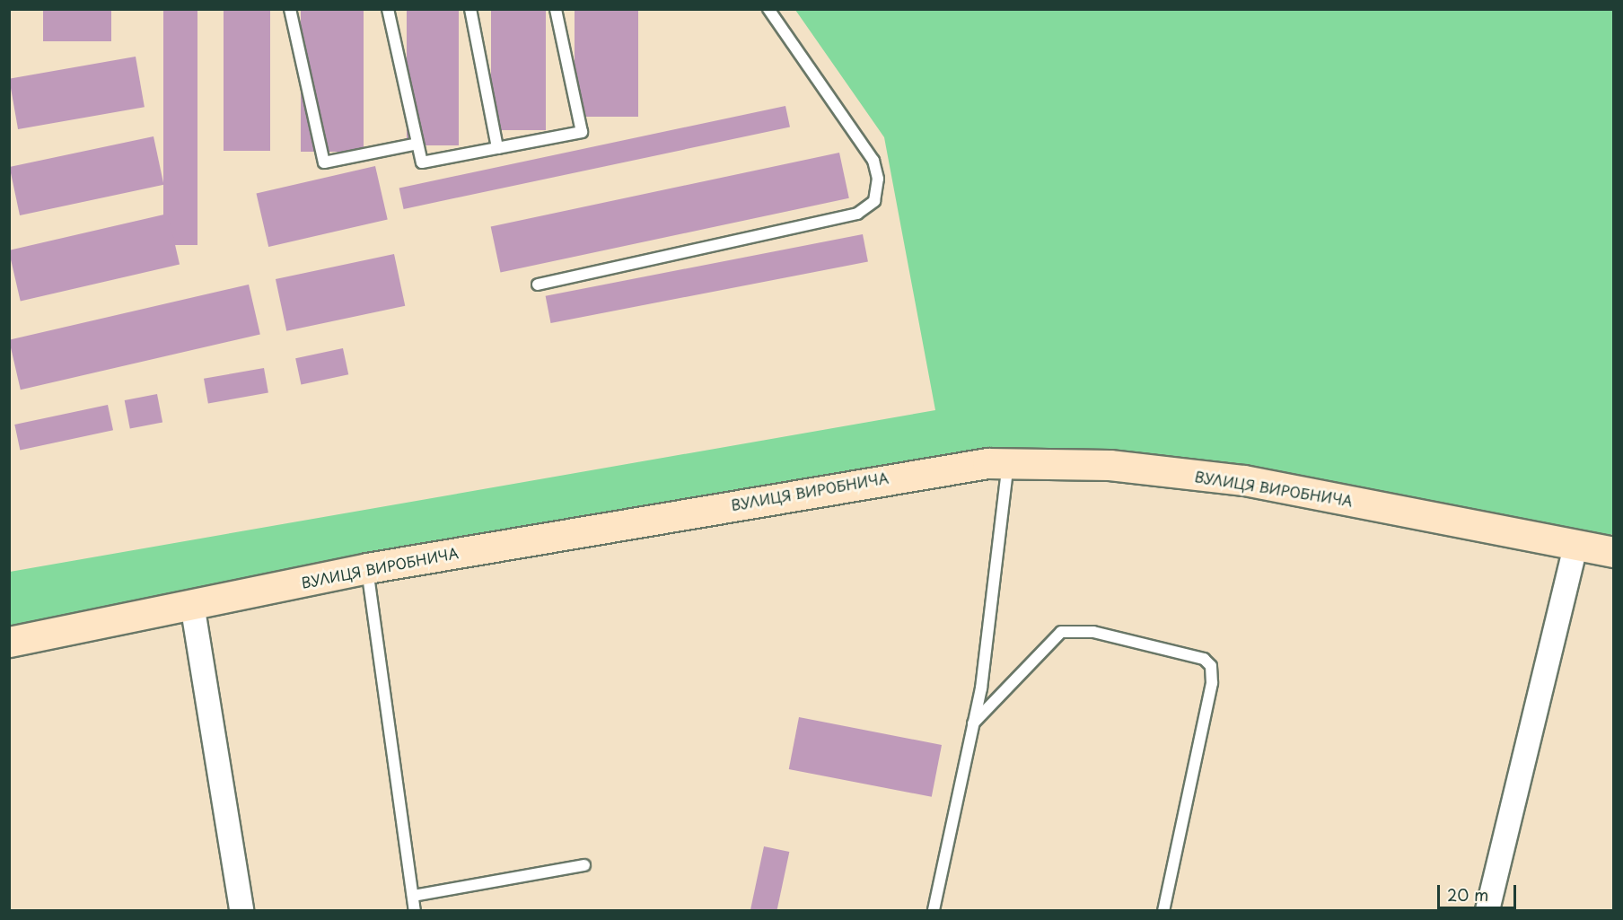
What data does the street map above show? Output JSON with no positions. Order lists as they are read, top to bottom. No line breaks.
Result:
{"streets":{"street":["ВУЛИЦЯ ВИРОБНИЧА"]},"scale_bar":"20 m"}
